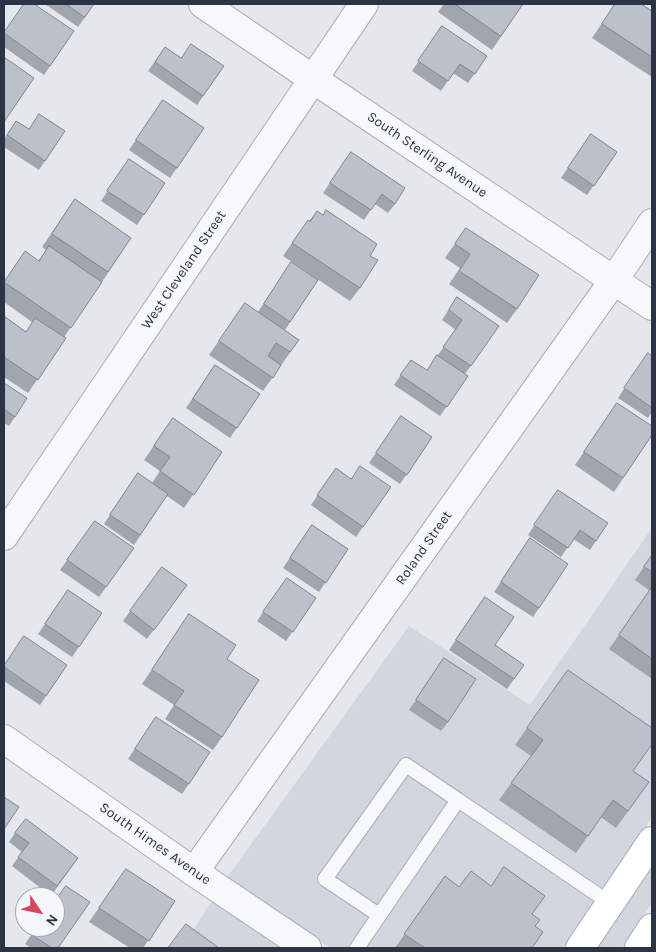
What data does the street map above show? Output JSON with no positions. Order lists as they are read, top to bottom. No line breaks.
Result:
{"streets":{"street":["South Sterling Avenue","West Cleveland Street","Roland Street","South Himes Avenue"]},"crossings":[["South Sterling Avenue","West Cleveland Street"],["South Sterling Avenue","Roland Street"],["Roland Street","South Himes Avenue"]],"north":"bottom right"}
